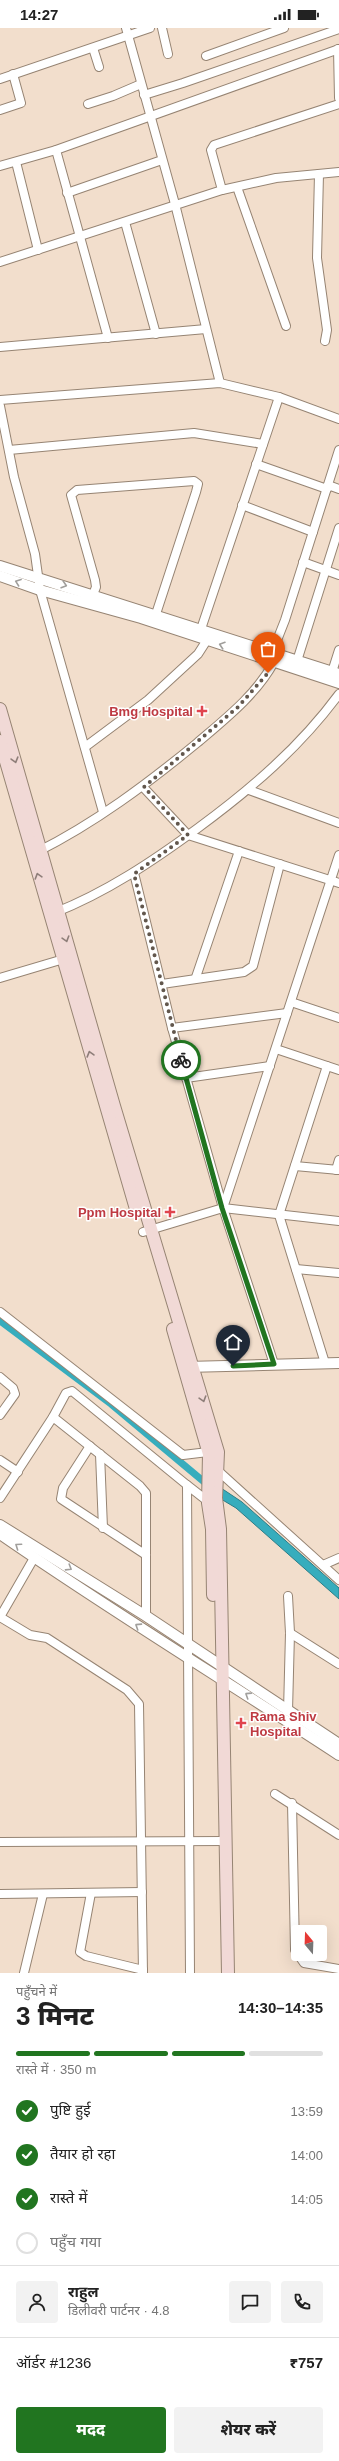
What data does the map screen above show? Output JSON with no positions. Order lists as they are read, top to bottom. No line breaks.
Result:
{"places":{"health":["Bmg Hospital","Ppm Hospital","Rama Shiv Hospital"]},"north":"top","page":{"status":"14:27","heading":["3 मिनट","पहुँचने में","14:30–14:35"],"panel":["राहुल","डिलीवरी पार्टनर · 4.8","ऑर्डर #1236","₹757"],"bar":"रास्ते में · 350 m","list":[["पुष्टि हुई","13:59"],["तैयार हो रहा","14:00"],["रास्ते में","14:05"],"पहुँच गया"],"buttons":["मदद","शेयर करें"]}}
